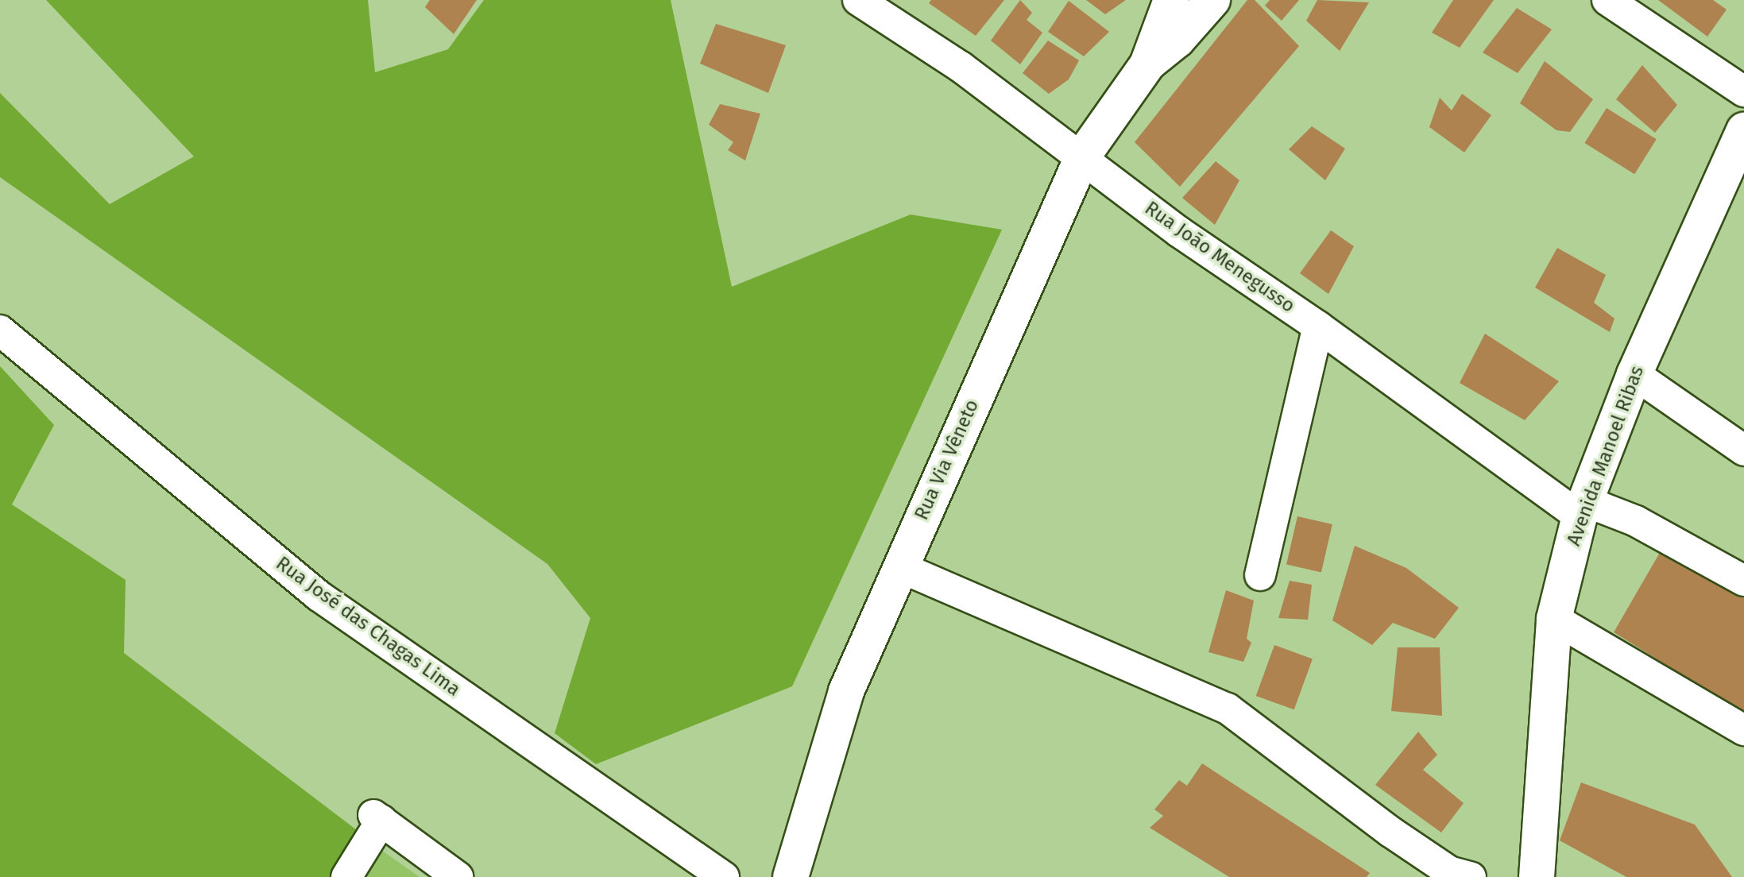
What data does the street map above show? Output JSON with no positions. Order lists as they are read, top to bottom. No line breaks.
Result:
{"streets":{"main road":["Avenida Manoel Ribas","Rua Via Vêneto"],"street":["Rua João Menegusso","Rua José das Chagas Lima"]},"crossings":[["Rua João Menegusso","Avenida Manoel Ribas"],["Rua João Menegusso","Rua Via Vêneto"]]}
